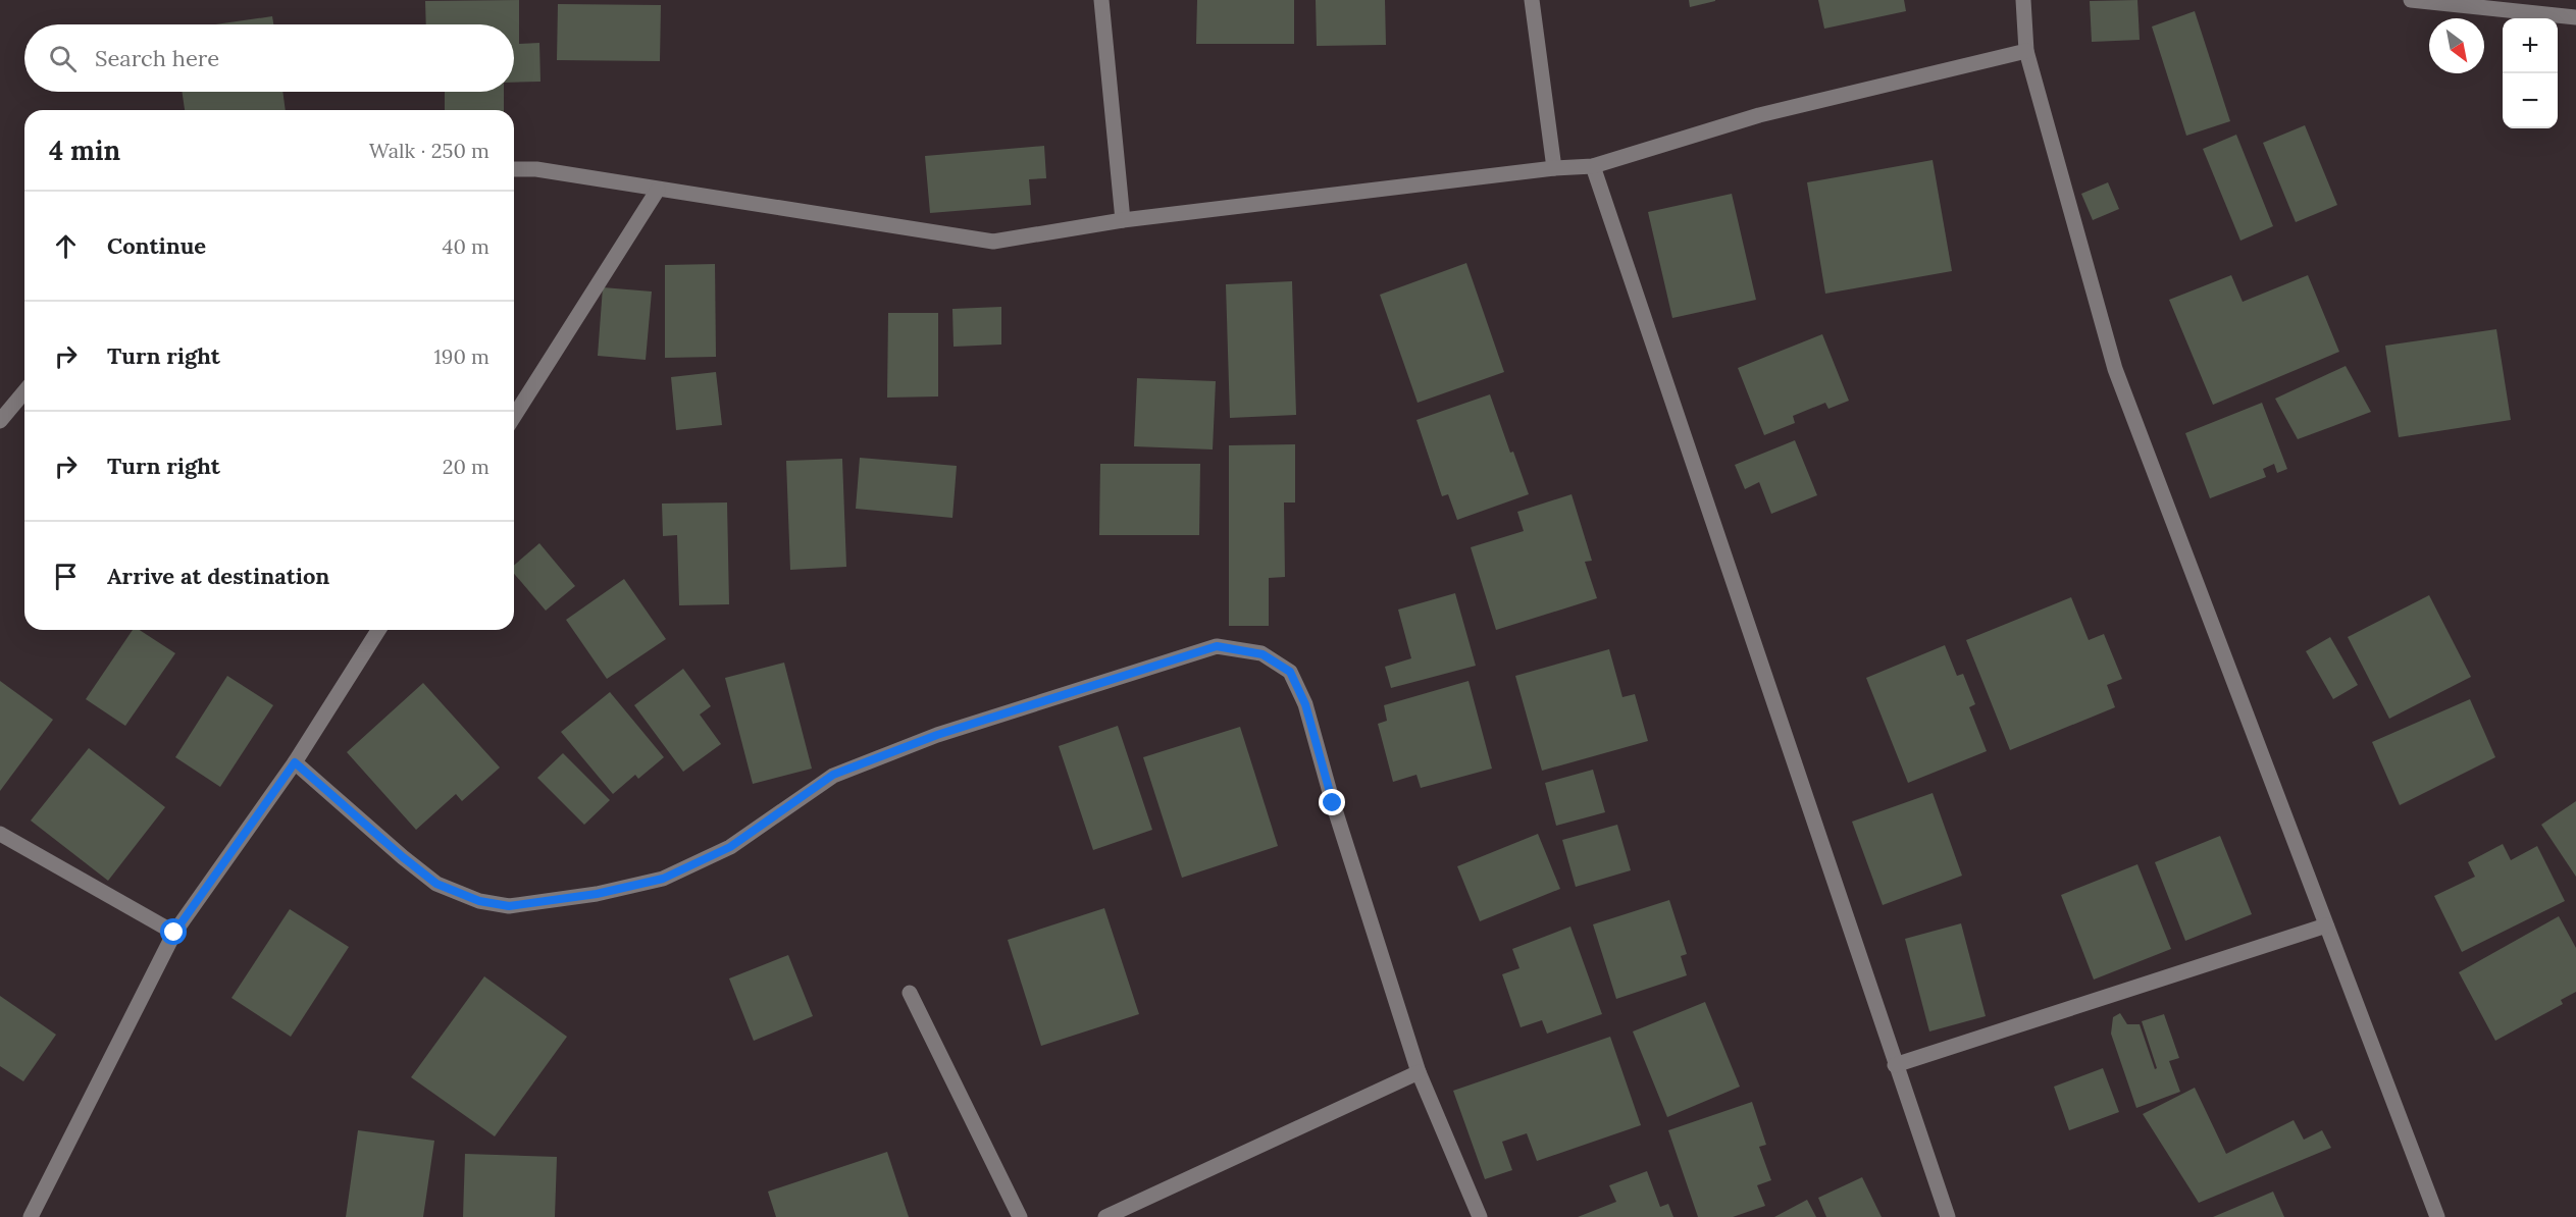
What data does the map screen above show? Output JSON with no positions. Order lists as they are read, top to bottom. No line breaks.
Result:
{"north":"bottom right","page":{"map_buttons":["+","−"],"search":"Search here","heading":["4 min","Walk · 250 m"],"list":[["Continue","40 m"],["Turn right","190 m"],["Turn right","20 m"],"Arrive at destination"]}}
